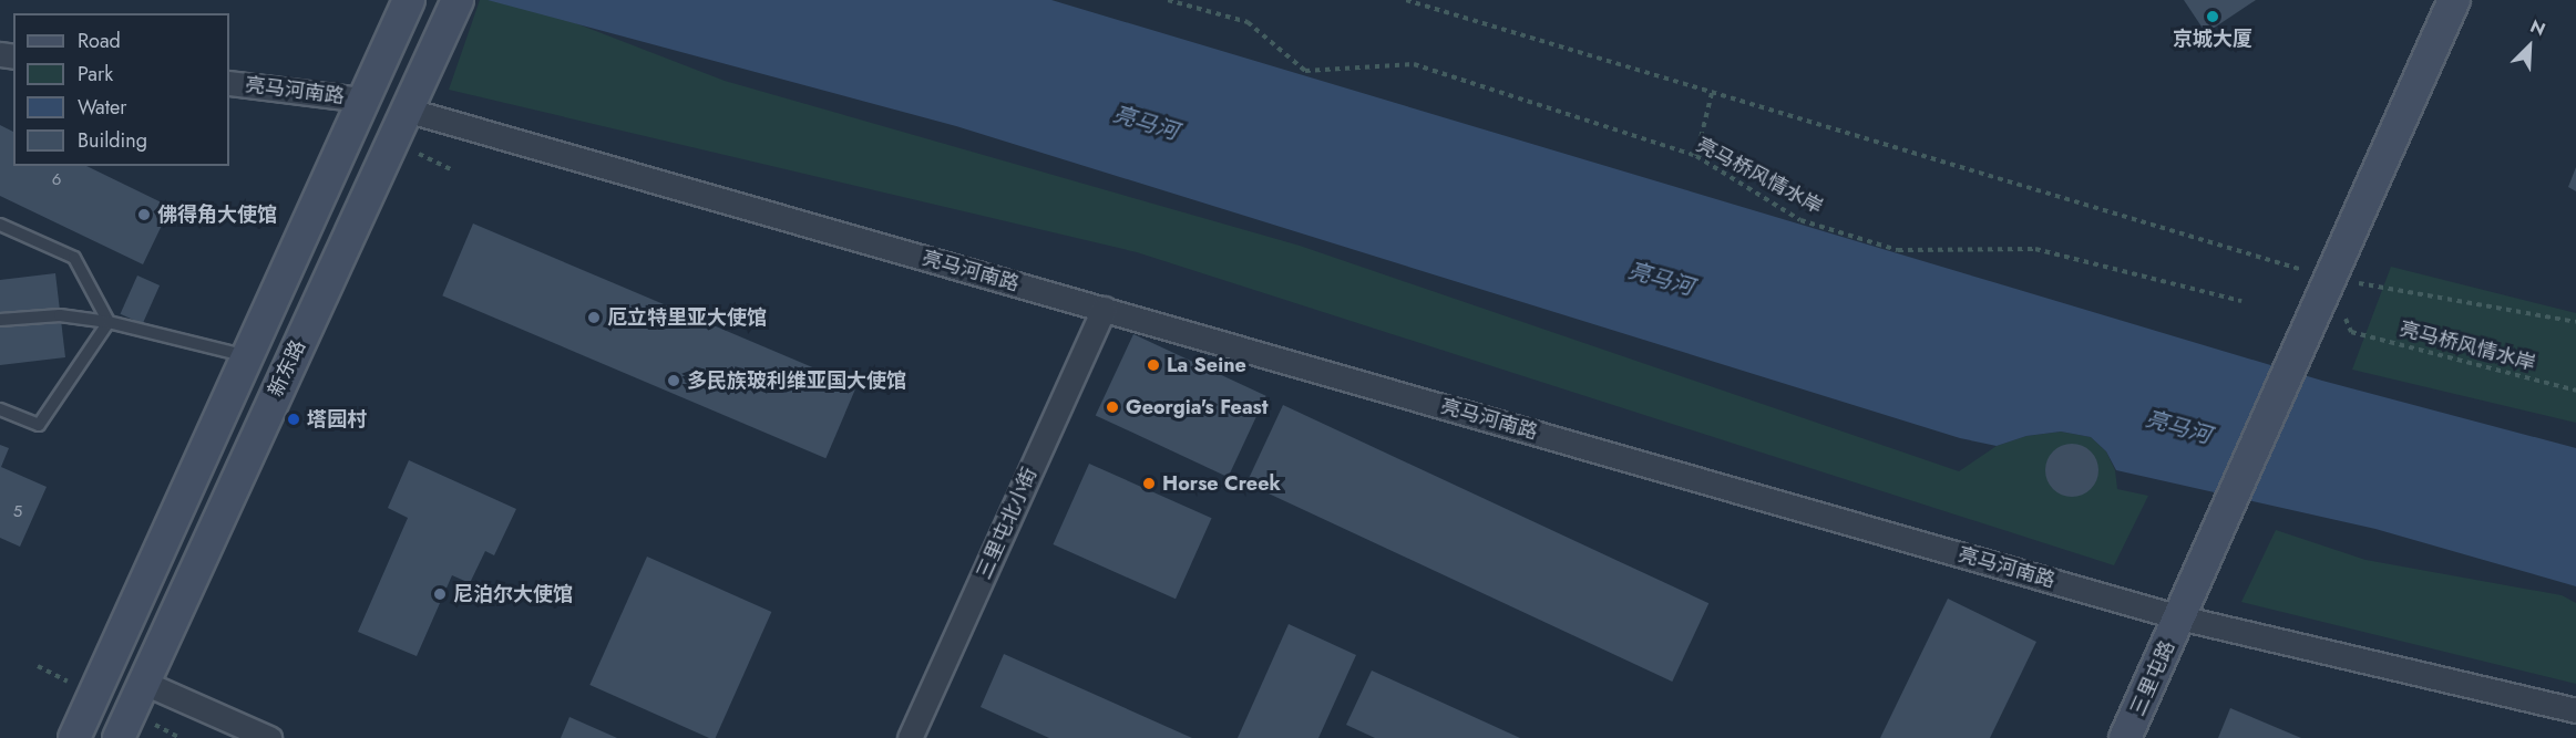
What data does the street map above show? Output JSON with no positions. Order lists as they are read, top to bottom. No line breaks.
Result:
{"streets":{"main road":["新东路","三里屯路"],"street":["亮马河南路","三里屯北小街"],"path":["亮马桥风情水岸"]},"crossings":[["亮马河南路","新东路"],["亮马河南路","三里屯北小街"],["亮马河南路","三里屯路"]],"water":["亮马河"],"places":["京城大厦","佛得角大使馆","厄立特里亚大使馆","La Seine","多民族玻利维亚国大使馆","Georgia's Feast","塔园村","Horse Creek","尼泊尔大使馆"],"house_numbers":["6","5"],"legend":["Road","Park","Water","Building"],"north":"top right"}
